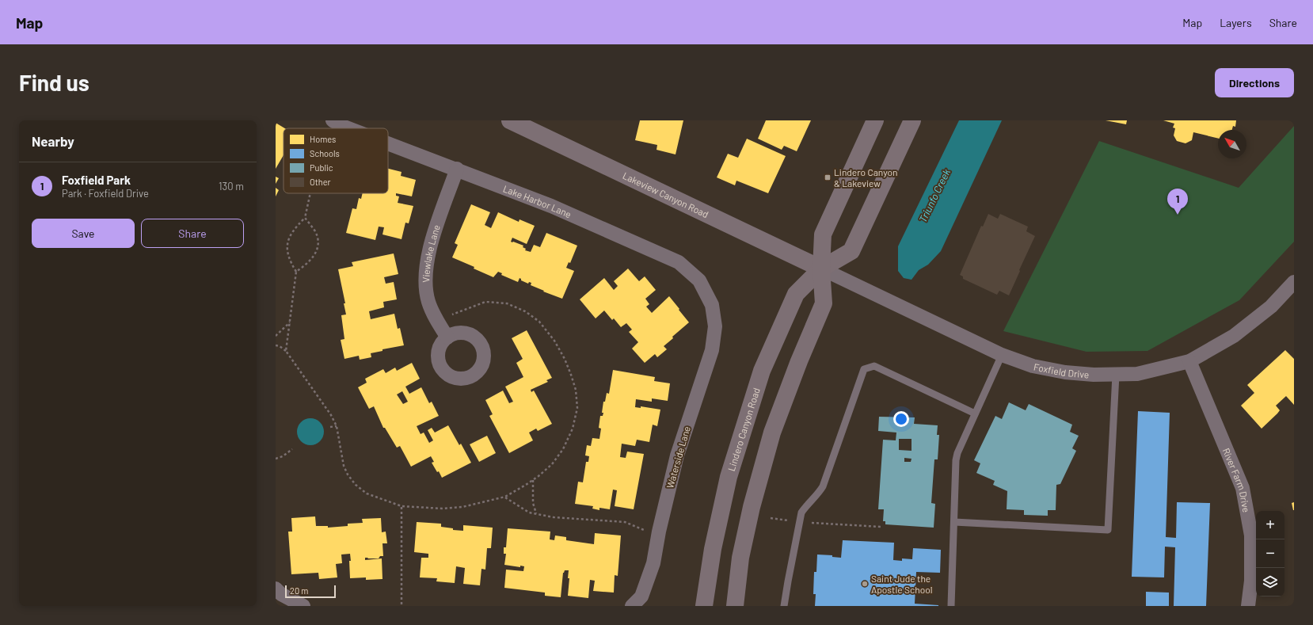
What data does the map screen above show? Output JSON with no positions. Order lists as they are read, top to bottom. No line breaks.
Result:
{"streets":{"street":["Lakeview Canyon Road","Lake Harbor Lane","Viewlake Lane","Foxfield Drive","Lindero Canyon Road","Waterside Lane","River Farm Drive"]},"crossings":[["Lakeview Canyon Road","Foxfield Drive"],["Lakeview Canyon Road","Lindero Canyon Road"],["Lake Harbor Lane","Viewlake Lane"],["Lake Harbor Lane","Waterside Lane"],["Foxfield Drive","Lindero Canyon Road"],["Foxfield Drive","River Farm Drive"]],"water":["Triunfo Creek"],"places":{"transit":["Lindero Canyon & Lakeview"],"other":["Saint Jude the Apostle School"]},"legend":["Homes","Schools","Public","Other"],"scale_bar":"20 m","north":"top left","page":{"header":"Map","nav":["Map","Layers","Share"],"buttons":["Directions",["Save","Share"]],"title":"Find us","heading":"Nearby","list":[{"mark":"1","name":"Foxfield Park","note":"Park · Foxfield Drive","value":"130 m"}],"pins":"1","map_buttons":["+","−"],"scale":"20 m"}}
